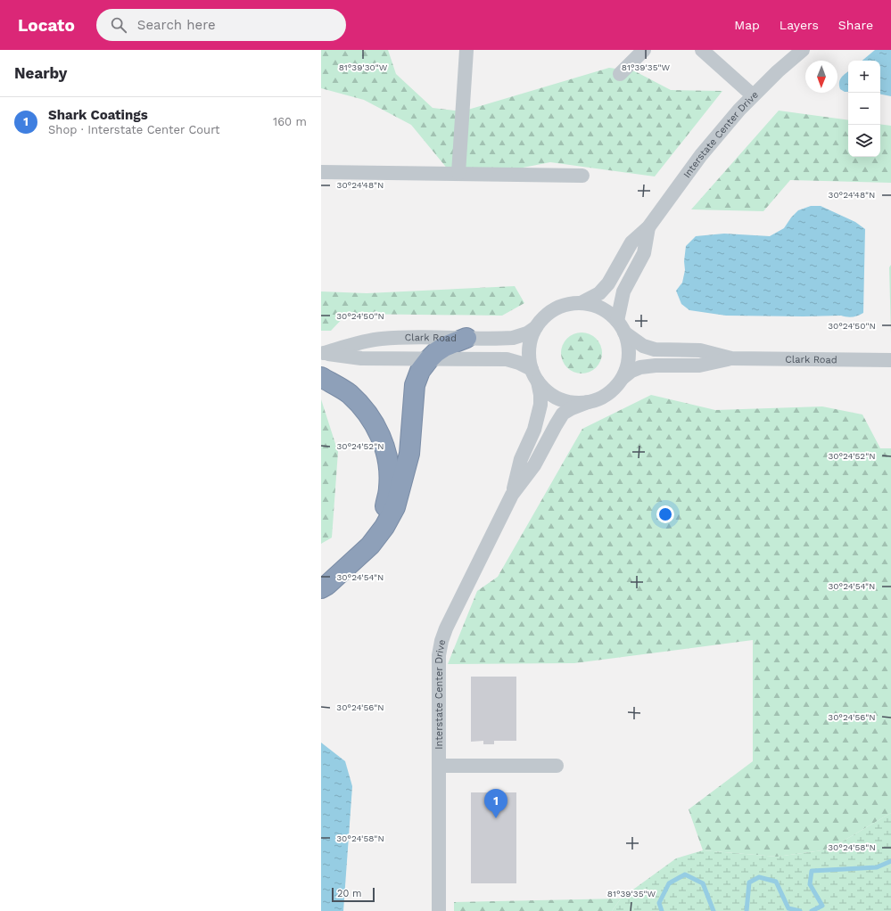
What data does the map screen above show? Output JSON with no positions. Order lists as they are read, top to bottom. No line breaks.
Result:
{"streets":{"street":["Interstate Center Drive","Clark Road"]},"crossings":[["Interstate Center Drive","Clark Road"]],"scale_bar":"20 m","north":"bottom","page":{"header":"Locato","search":"Search here","nav":["Map","Layers","Share"],"heading":"Nearby","map_buttons":["+","−"],"list":[{"mark":"1","name":"Shark Coatings","note":"Shop · Interstate Center Court","value":"160 m"}],"pins":"1","scale":"20 m"},"coordinates":["81°39'30\"W","81°39'35\"W","30°24'48\"N","30°24'50\"N","30°24'52\"N","30°24'54\"N","30°24'56\"N","30°24'58\"N"]}
